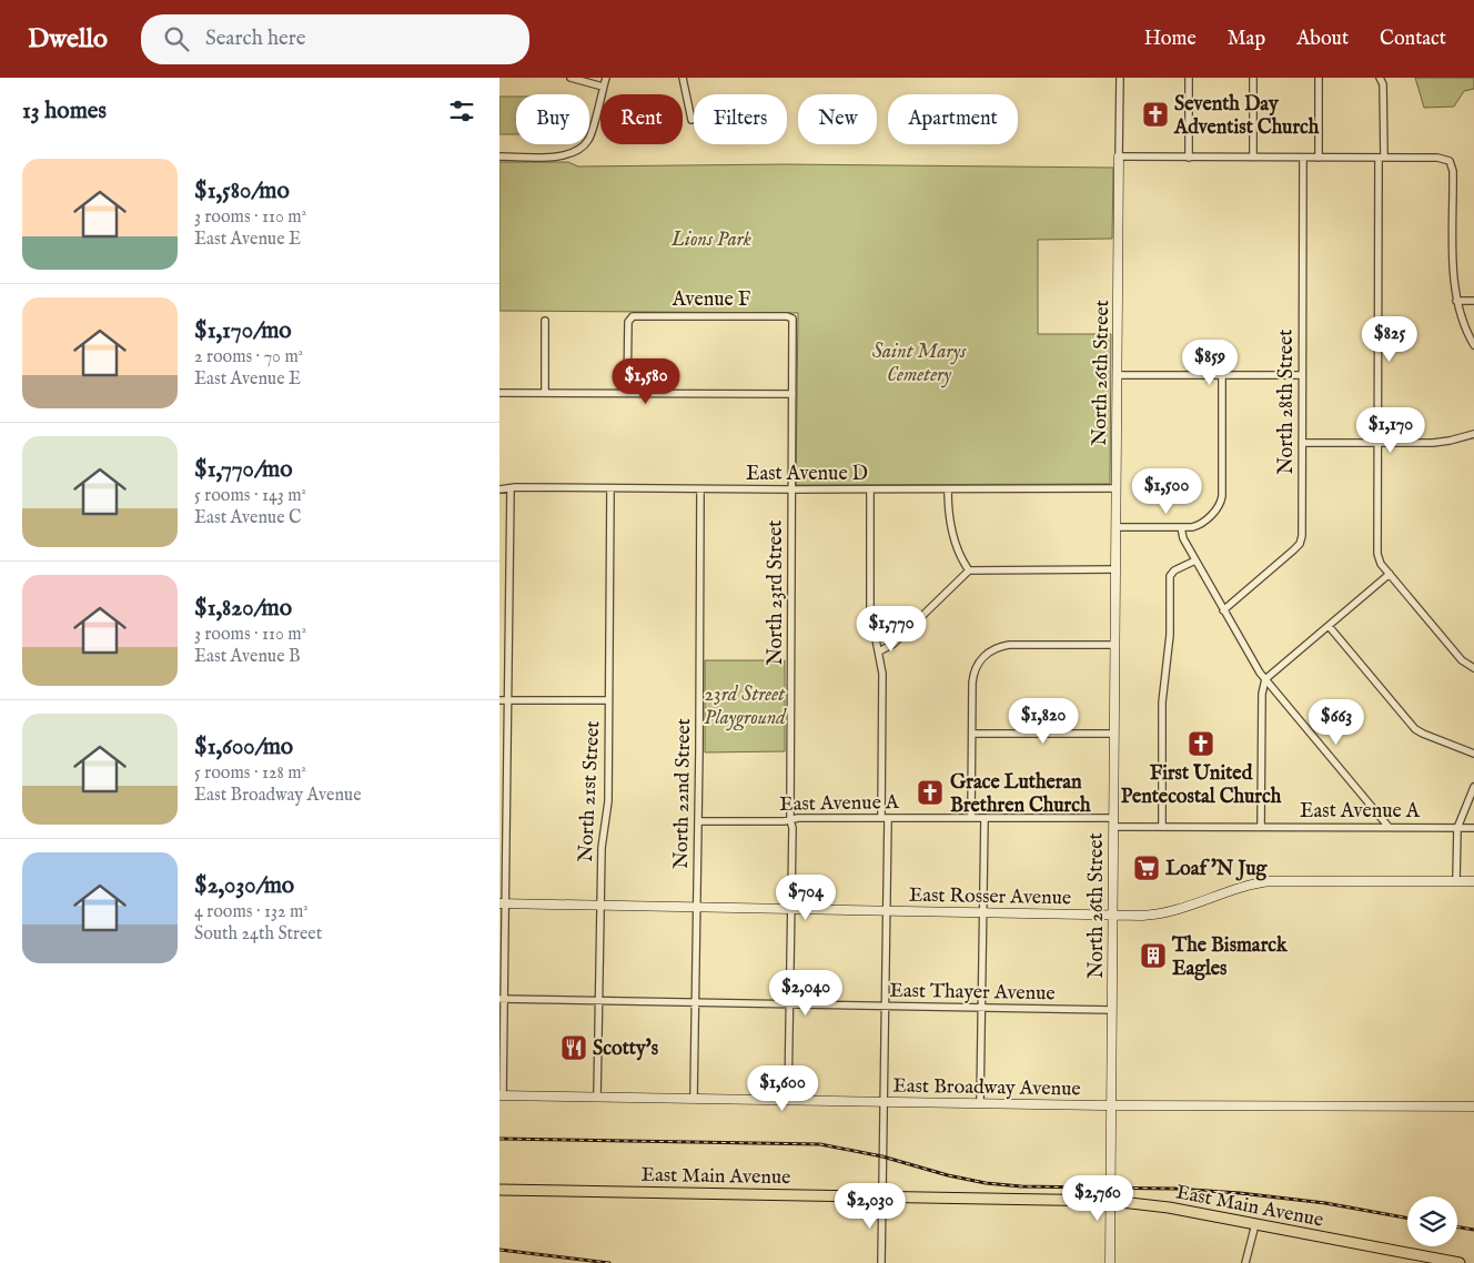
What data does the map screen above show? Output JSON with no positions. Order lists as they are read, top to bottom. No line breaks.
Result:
{"streets":{"main road":["East Main Avenue"],"street":["Avenue F","North 26th Street","North 28th Street","East Avenue D","North 23rd Street","North 21st Street","North 22nd Street","East Avenue A","East Rosser Avenue","East Thayer Avenue","East Broadway Avenue"]},"crossings":[["Avenue F","North 23rd Street"],["North 26th Street","East Avenue D"],["North 26th Street","East Avenue A"],["North 26th Street","East Rosser Avenue"],["North 26th Street","East Thayer Avenue"],["North 26th Street","East Broadway Avenue"],["North 26th Street","East Main Avenue"],["East Avenue D","North 23rd Street"],["East Avenue D","North 21st Street"],["East Avenue D","North 22nd Street"],["North 23rd Street","East Avenue A"],["North 23rd Street","East Rosser Avenue"],["North 23rd Street","East Thayer Avenue"],["North 23rd Street","East Broadway Avenue"],["North 21st Street","East Rosser Avenue"],["North 21st Street","East Thayer Avenue"],["North 21st Street","East Broadway Avenue"],["North 22nd Street","East Avenue A"],["North 22nd Street","East Rosser Avenue"],["North 22nd Street","East Thayer Avenue"],["North 22nd Street","East Broadway Avenue"]],"parks":["Lions Park","Saint Marys Cemetery","23rd Street Playground"],"places":{"church":["Seventh Day Adventist Church","First United Pentecostal Church","Grace Lutheran Brethren Church"],"supermarket":["Loaf 'N Jug"],"building":["The Bismarck Eagles"],"restaurant":["Scotty's"]},"page":{"header":"Dwello","search":"Search here","nav":["Home","Map","About","Contact"],"heading":"13 homes","chip":["Buy","Rent","Filters","New","Apartment"],"list":[{"name":"$1,580/mo","note":"3 rooms · 110 m² · East Avenue E"},{"name":"$1,170/mo","note":"2 rooms · 70 m² · East Avenue E"},{"name":"$1,770/mo","note":"5 rooms · 143 m² · East Avenue C"},{"name":"$1,820/mo","note":"3 rooms · 110 m² · East Avenue B"},{"name":"$1,600/mo","note":"5 rooms · 128 m² · East Broadway Avenue"},{"name":"$2,030/mo","note":"4 rooms · 132 m² · South 24th Street"}],"price":["$825","$859","$1,580","$1,170","$1,500","$1,770","$1,820","$663","$704","$2,040","$1,600","$2,760","$2,030"]}}
